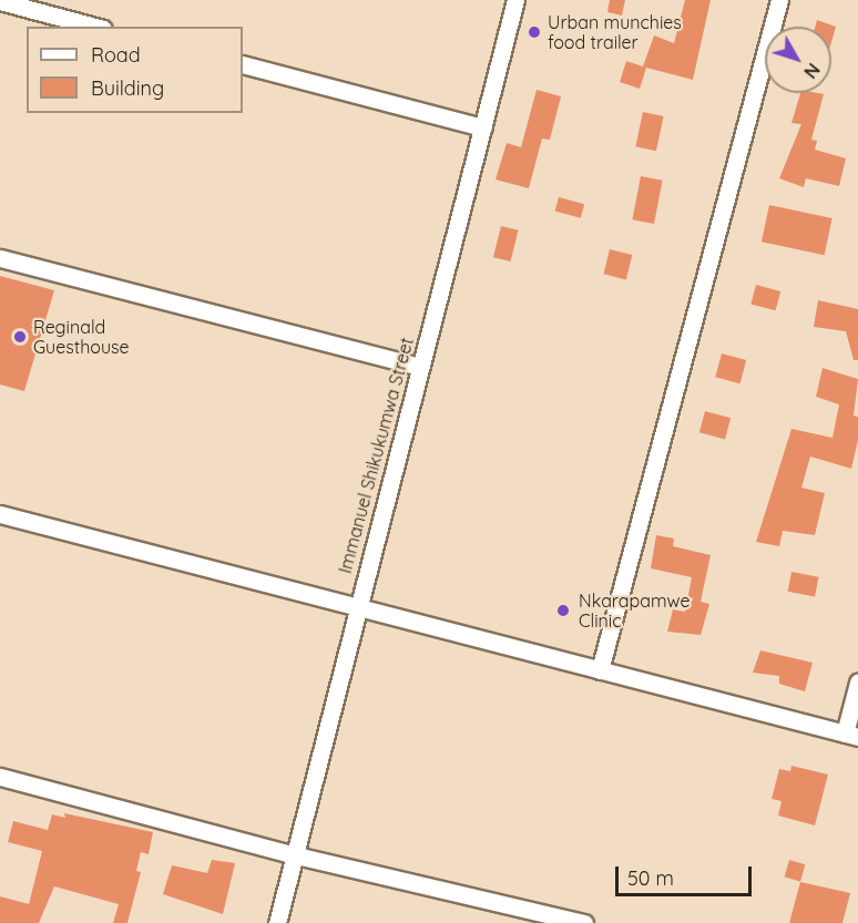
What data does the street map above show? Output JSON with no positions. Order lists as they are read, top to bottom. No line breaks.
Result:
{"streets":{"street":["Immanuel Shikukumwa Street"]},"places":["Urban munchies food trailer","Reginald Guesthouse","Nkarapamwe Clinic"],"legend":["Road","Building"],"scale_bar":"50 m","north":"bottom right"}
